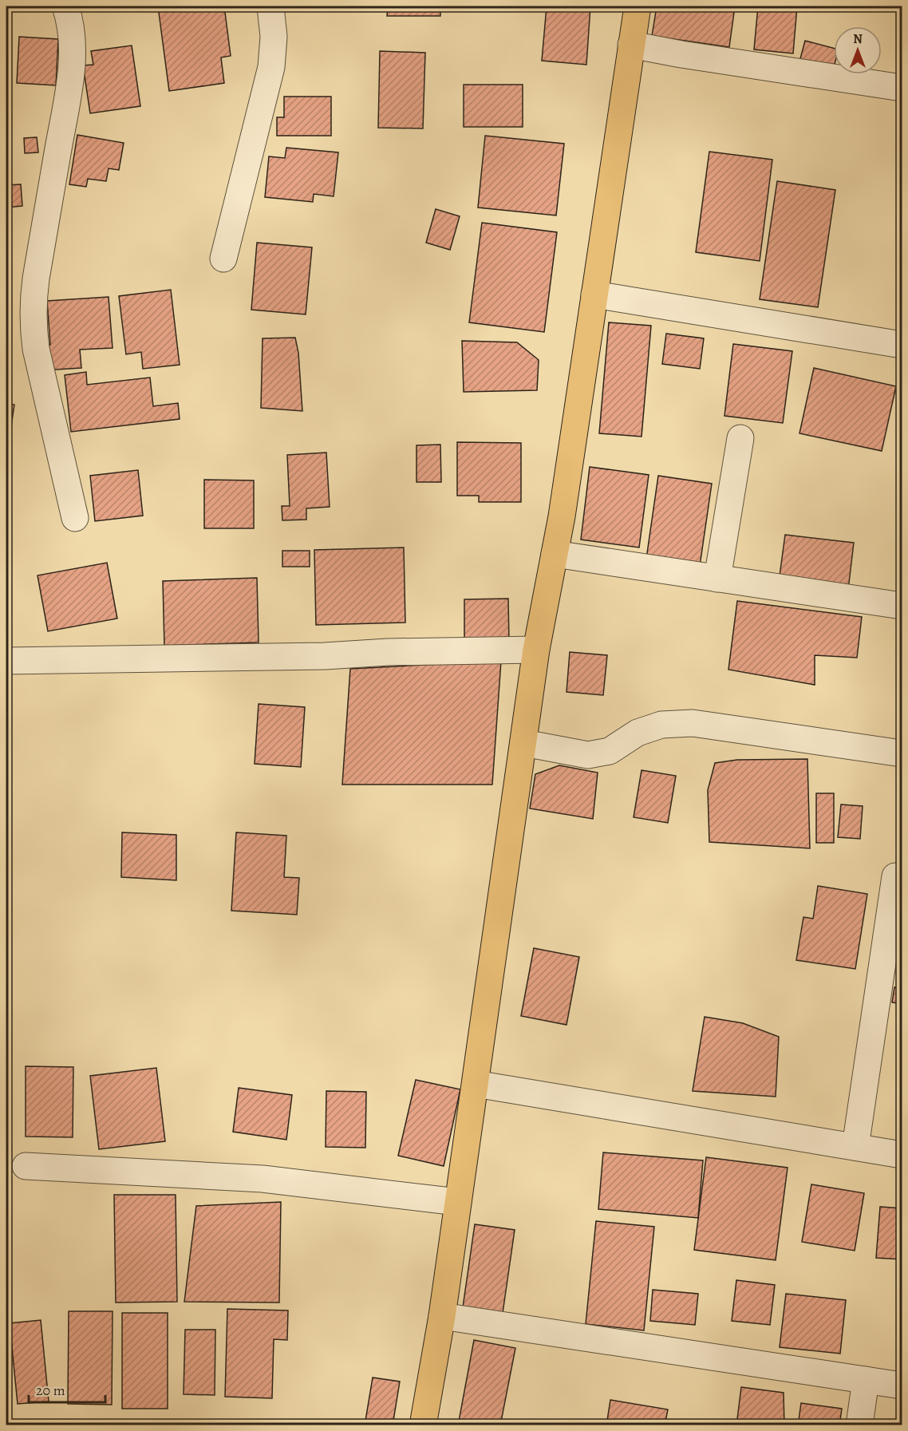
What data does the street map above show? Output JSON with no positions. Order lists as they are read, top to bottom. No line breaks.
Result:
{"scale_bar":"20 m","north":"top"}
